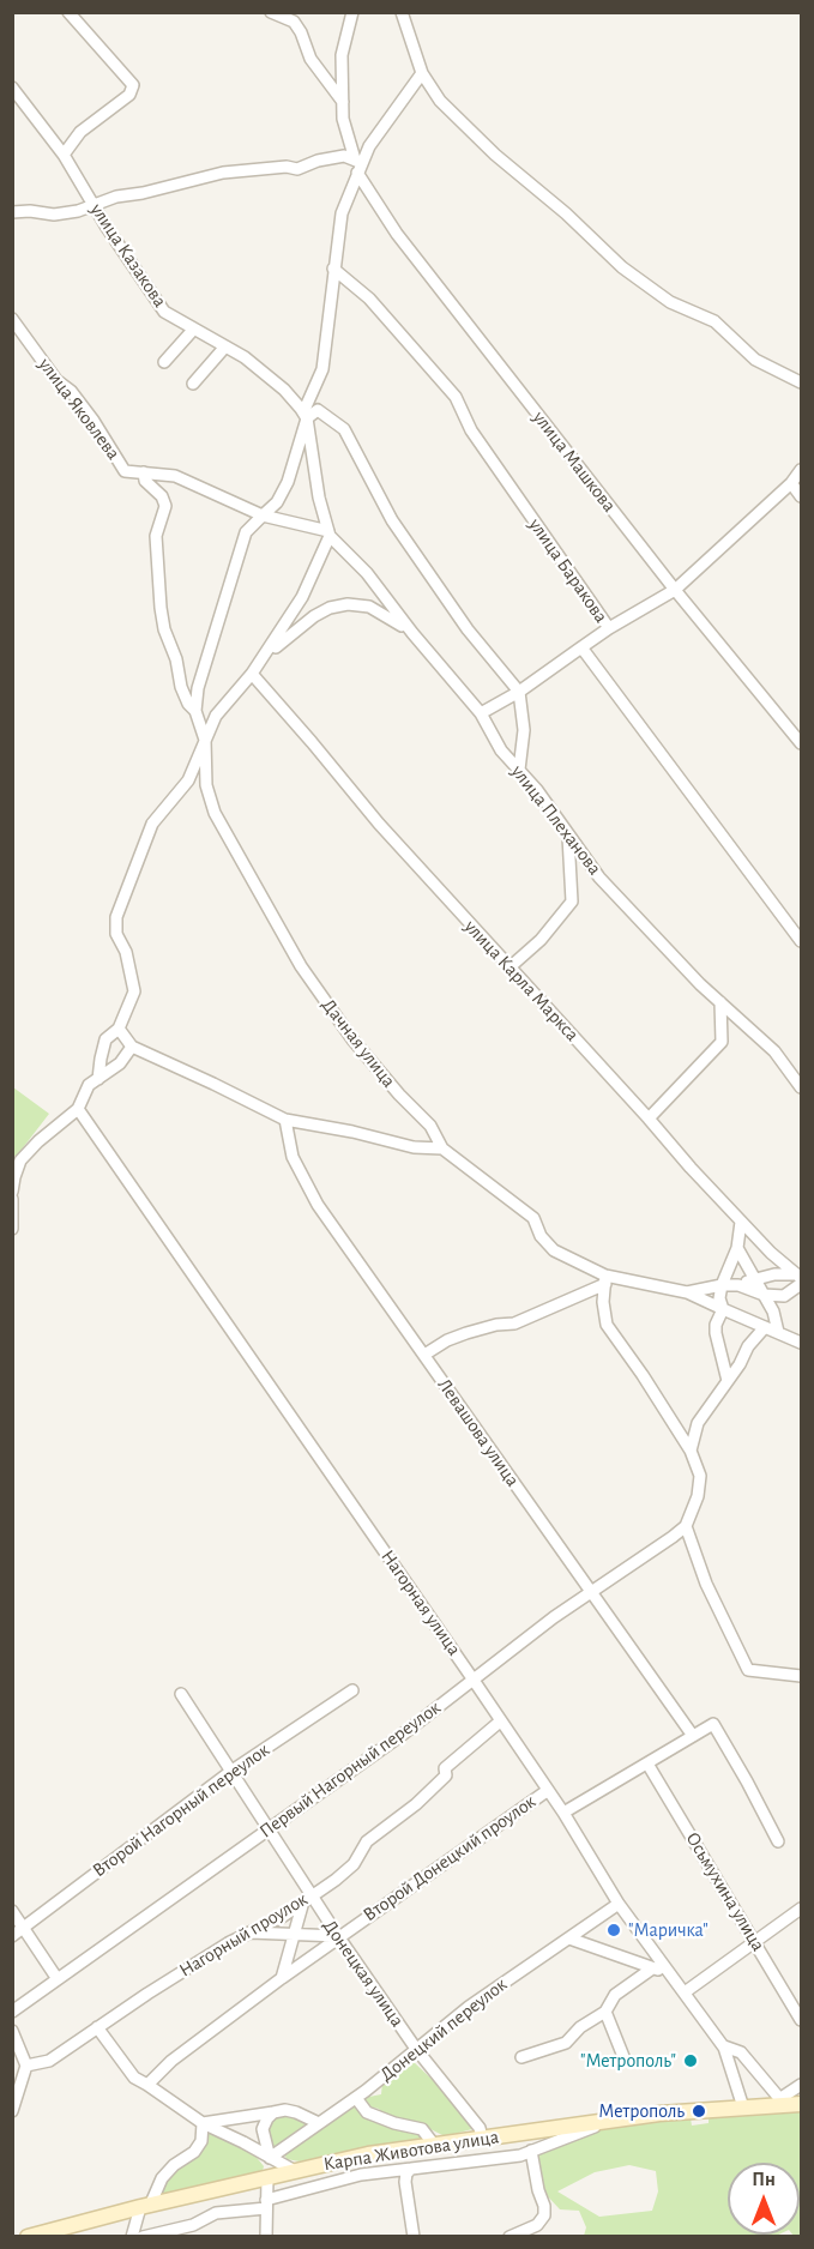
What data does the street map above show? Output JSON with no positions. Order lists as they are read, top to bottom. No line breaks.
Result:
{"streets":{"main road":["Карпа Животова улица"],"street":["улица Казакова","улица Яковлева","улица Машкова","улица Баракова","улица Плеханова","улица Карла Маркса","Дачная улица","Левашова улица","Нагорная улица","Первый Нагорный переулок","Второй Нагорный переулок","Второй Донецкий проулок","Осьмухина улица","Нагорный проулок","Донецкая улица","Донецкий переулок"]},"crossings":[["улица Яковлева","улица Плеханова"],["Левашова улица","Первый Нагорный переулок"],["Нагорная улица","Первый Нагорный переулок"],["Нагорная улица","Второй Донецкий проулок"],["Нагорная улица","Нагорный проулок"],["Нагорная улица","Донецкий переулок"],["Нагорная улица","Карпа Животова улица"],["Первый Нагорный переулок","Донецкая улица"],["Второй Нагорный переулок","Донецкая улица"],["Второй Донецкий проулок","Донецкая улица"],["Нагорный проулок","Донецкая улица"],["Донецкая улица","Донецкий переулок"],["Донецкая улица","Карпа Животова улица"]],"places":["\"Маричка\"","\"Метрополь\"","Метрополь"],"north":"top"}
